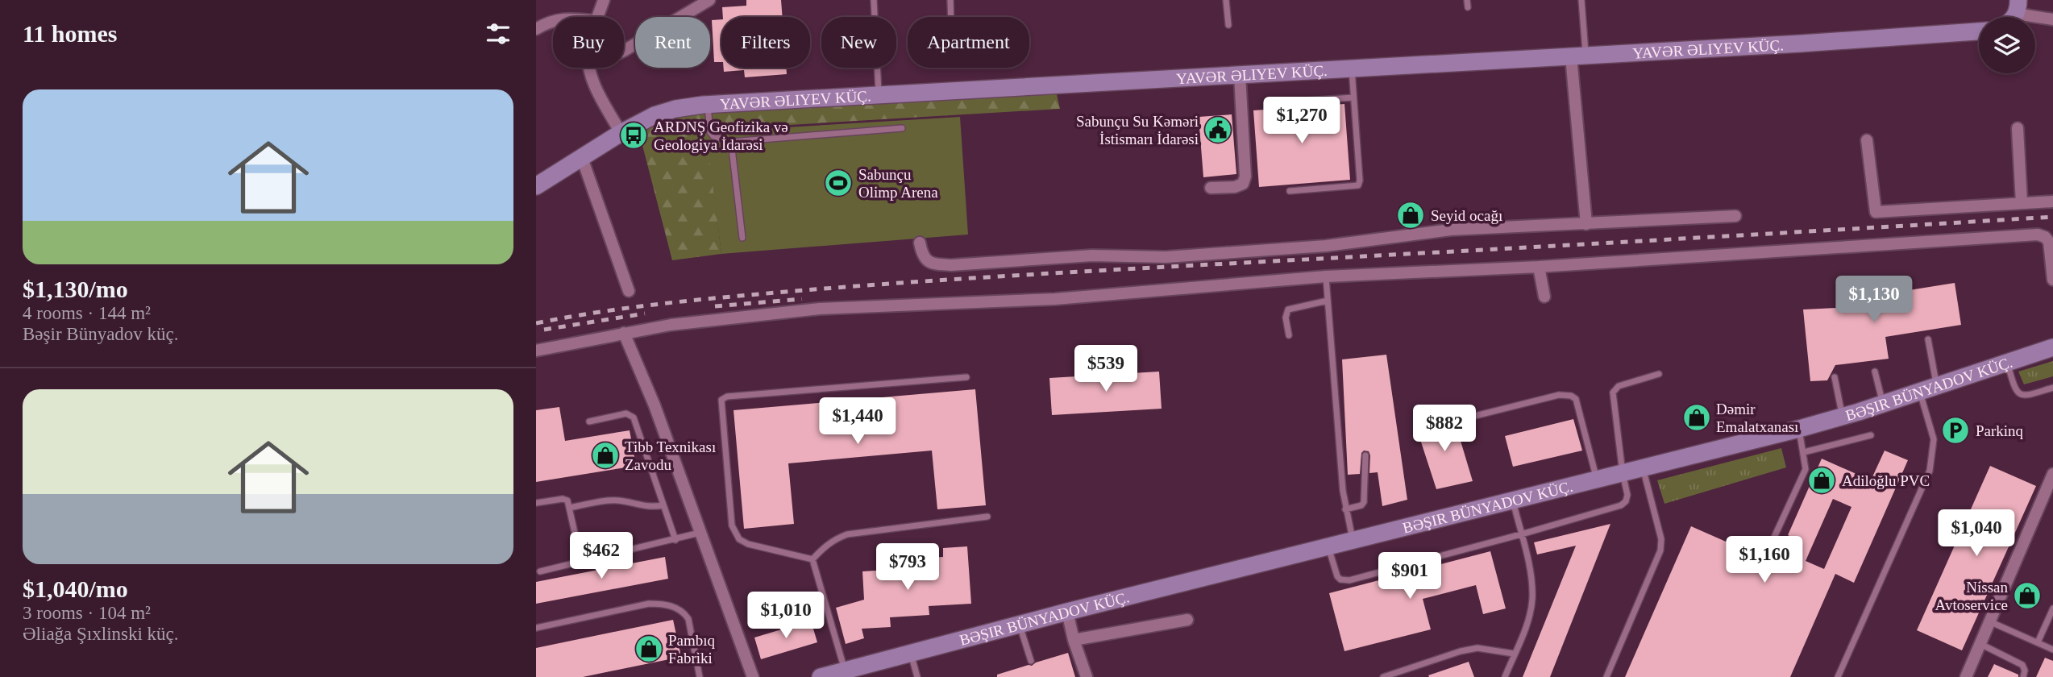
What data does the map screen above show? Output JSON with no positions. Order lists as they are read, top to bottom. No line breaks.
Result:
{"streets":{"street":["YAVƏR ƏLIYEV KÜÇ.","BƏŞIR BÜNYADOV KÜÇ."]},"places":{"public building":["Sabunçu Su Kəməri İstismarı İdarəsi"],"bus stop":["ARDNŞ Geofizika vә Geologiya İdarәsi"],"sports":["Sabunçu Olimp Arena"],"shop":["Seyid ocağı","Dəmir Emalatxanası","Tibb Texnikası Zavodu","Adiloğlu PVC","Nissan Avtoservice","Pambıq Fabriki"],"parking":["Parkinq"]},"page":{"heading":"11 homes","chip":["Buy","Rent","Filters","New","Apartment"],"list":[{"name":"$1,130/mo","note":"4 rooms · 144 m² · Bəşir Bünyadov küç."},{"name":"$1,040/mo","note":"3 rooms · 104 m² · Əliağa Şıxlinski küç."}],"price":["$1,270","$1,130","$539","$1,440","$882","$1,040","$462","$1,160","$793","$901","$1,010"]}}
